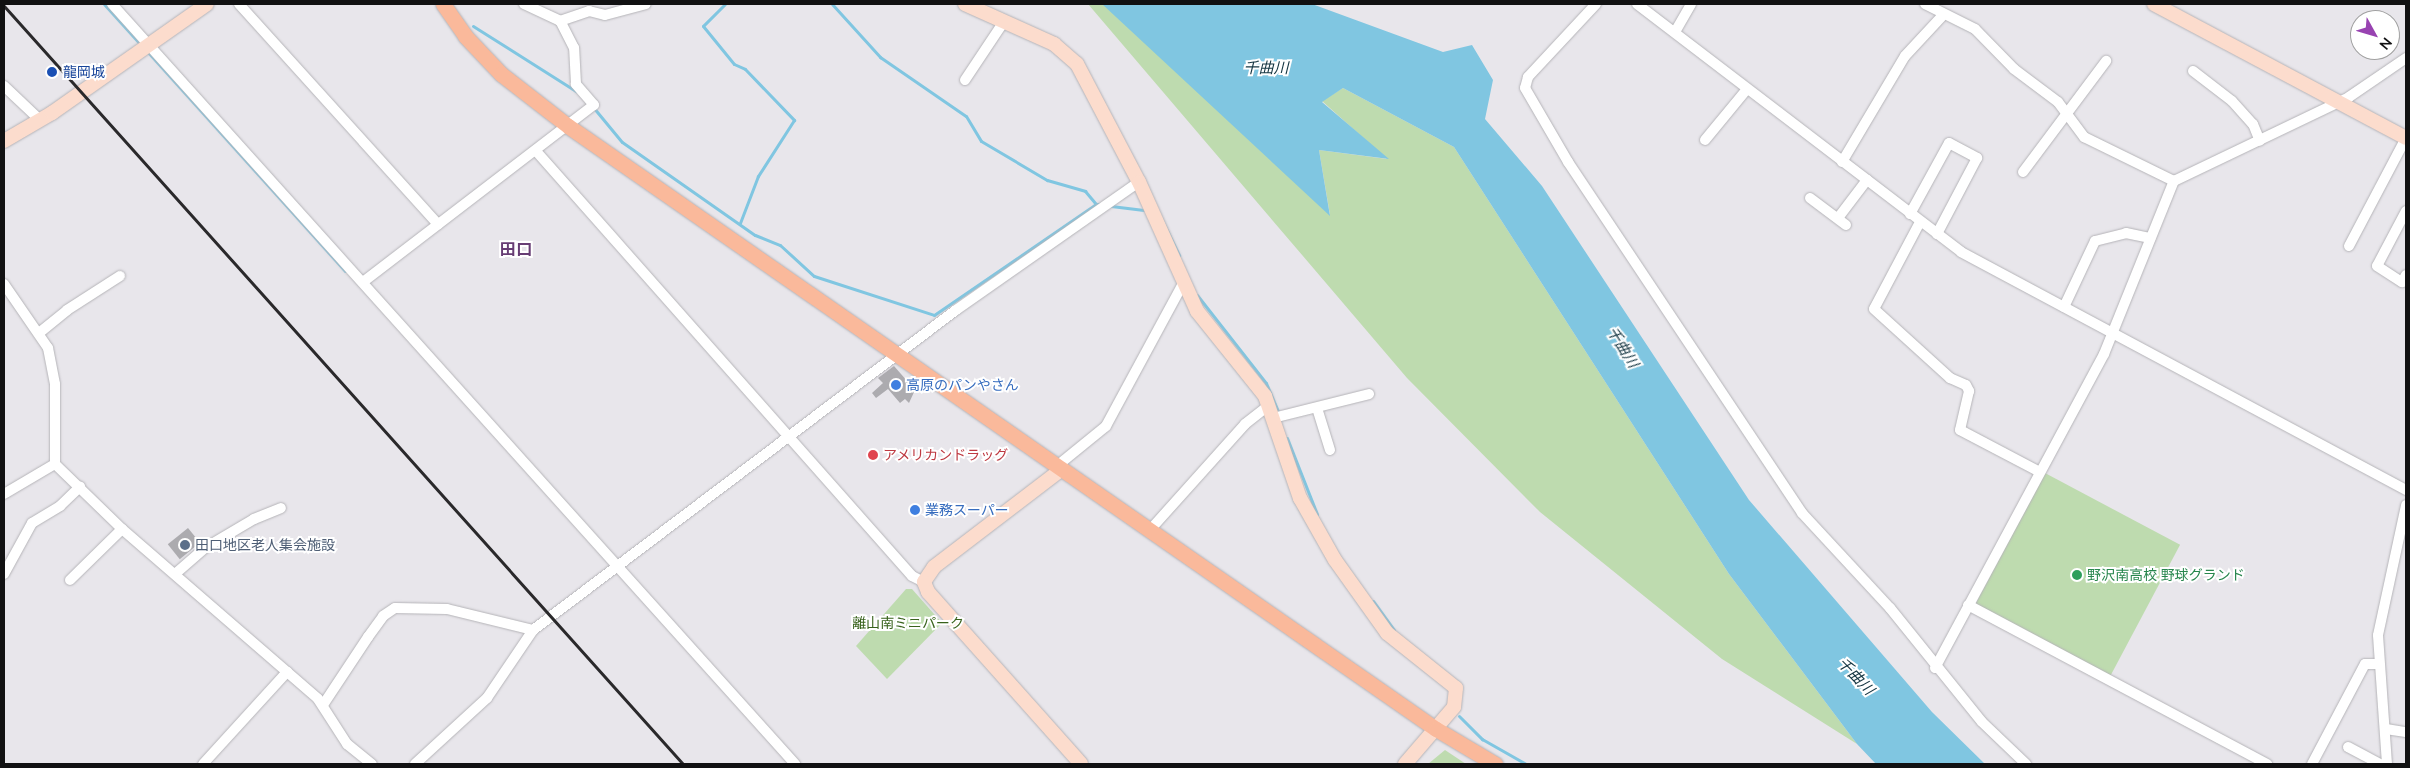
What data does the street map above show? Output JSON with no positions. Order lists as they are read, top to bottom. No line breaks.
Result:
{"districts":["田口"],"water":["千曲川"],"parks":["離山南ミニパーク"],"places":["龍岡城","高原のパンやさん","アメリカンドラッグ","業務スーパー","田口地区老人集会施設","野沢南高校 野球グランド"],"north":"bottom right"}
